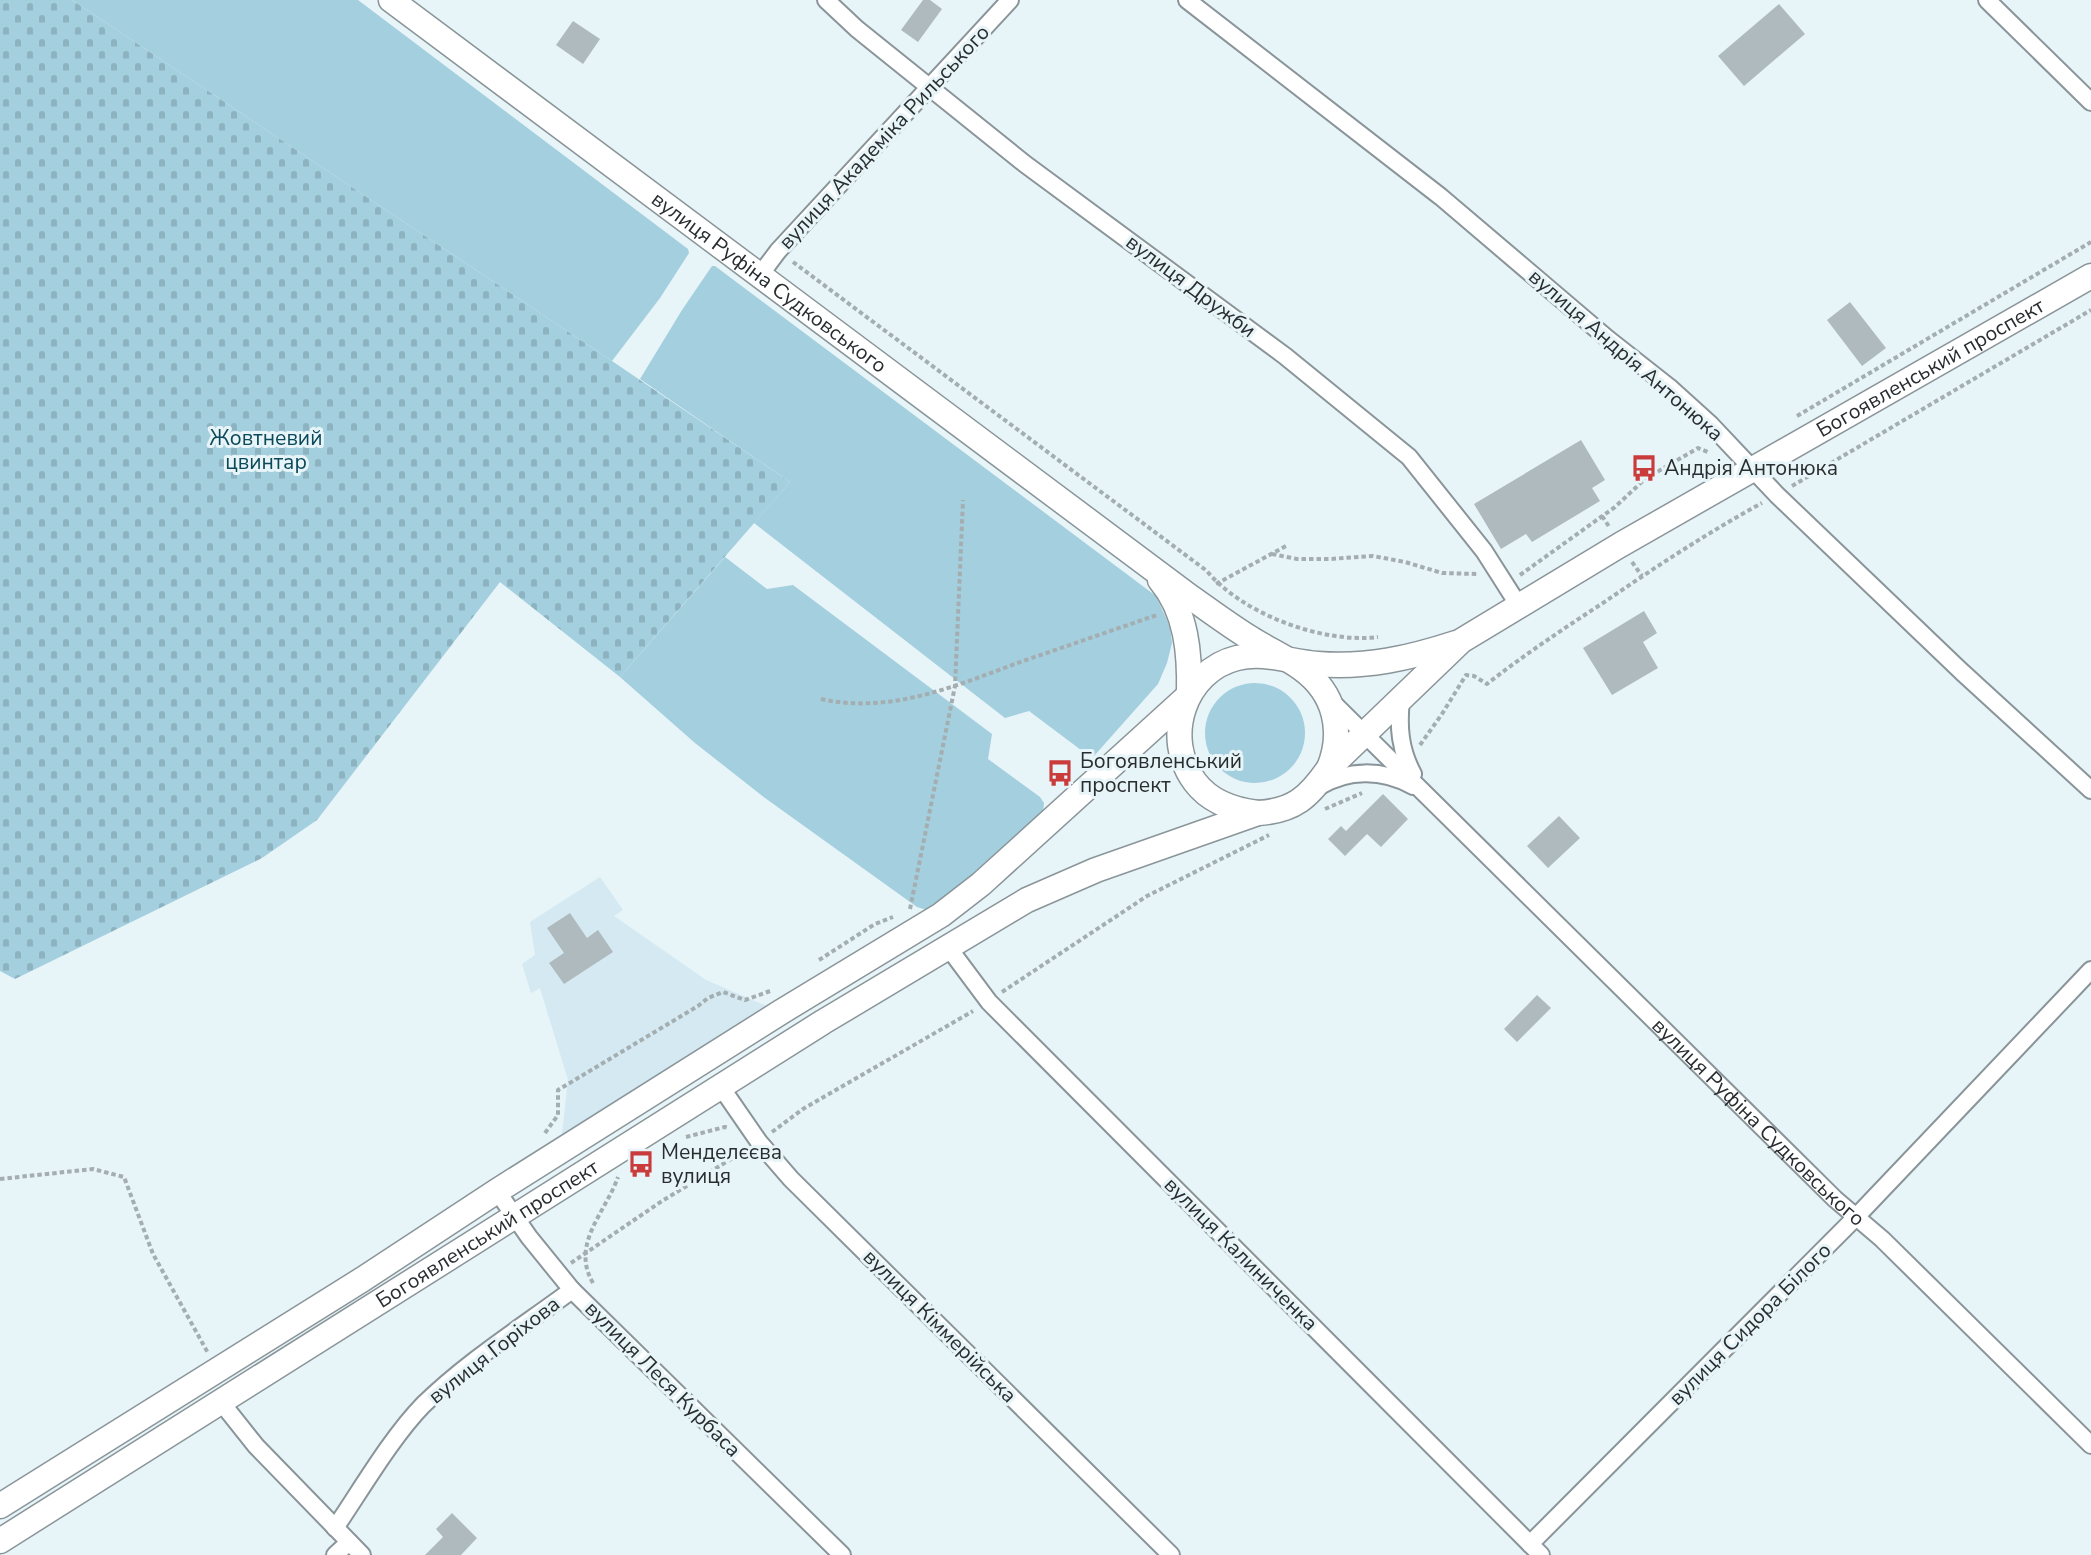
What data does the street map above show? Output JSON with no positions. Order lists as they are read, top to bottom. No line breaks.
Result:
{"streets":{"main road":["вулиця Руфіна Судковського","Богоявленський проспект"],"street":["вулиця Академіка Рильського","вулиця Дружби","вулиця Андрія Антонюка","вулиця Калиниченка","вулиця Сидора Білого","вулиця Кіммерійська","вулиця Горіхова","вулиця Леся Курбаса"]},"crossings":[["вулиця Академіка Рильського","вулиця Руфіна Судковського"],["вулиця Академіка Рильського","вулиця Дружби"],["вулиця Руфіна Судковського","Богоявленський проспект"],["вулиця Руфіна Судковського","вулиця Сидора Білого"],["вулиця Дружби","Богоявленський проспект"],["вулиця Андрія Антонюка","Богоявленський проспект"],["Богоявленський проспект","вулиця Калиниченка"],["Богоявленський проспект","вулиця Кіммерійська"],["Богоявленський проспект","вулиця Леся Курбаса"],["вулиця Калиниченка","вулиця Сидора Білого"],["вулиця Горіхова","вулиця Леся Курбаса"]],"parks":["Жовтневий цвинтар"],"places":{"bus stop":["Андрія Антонюка","Богоявленський проспект","Менделєєва вулиця"]}}
